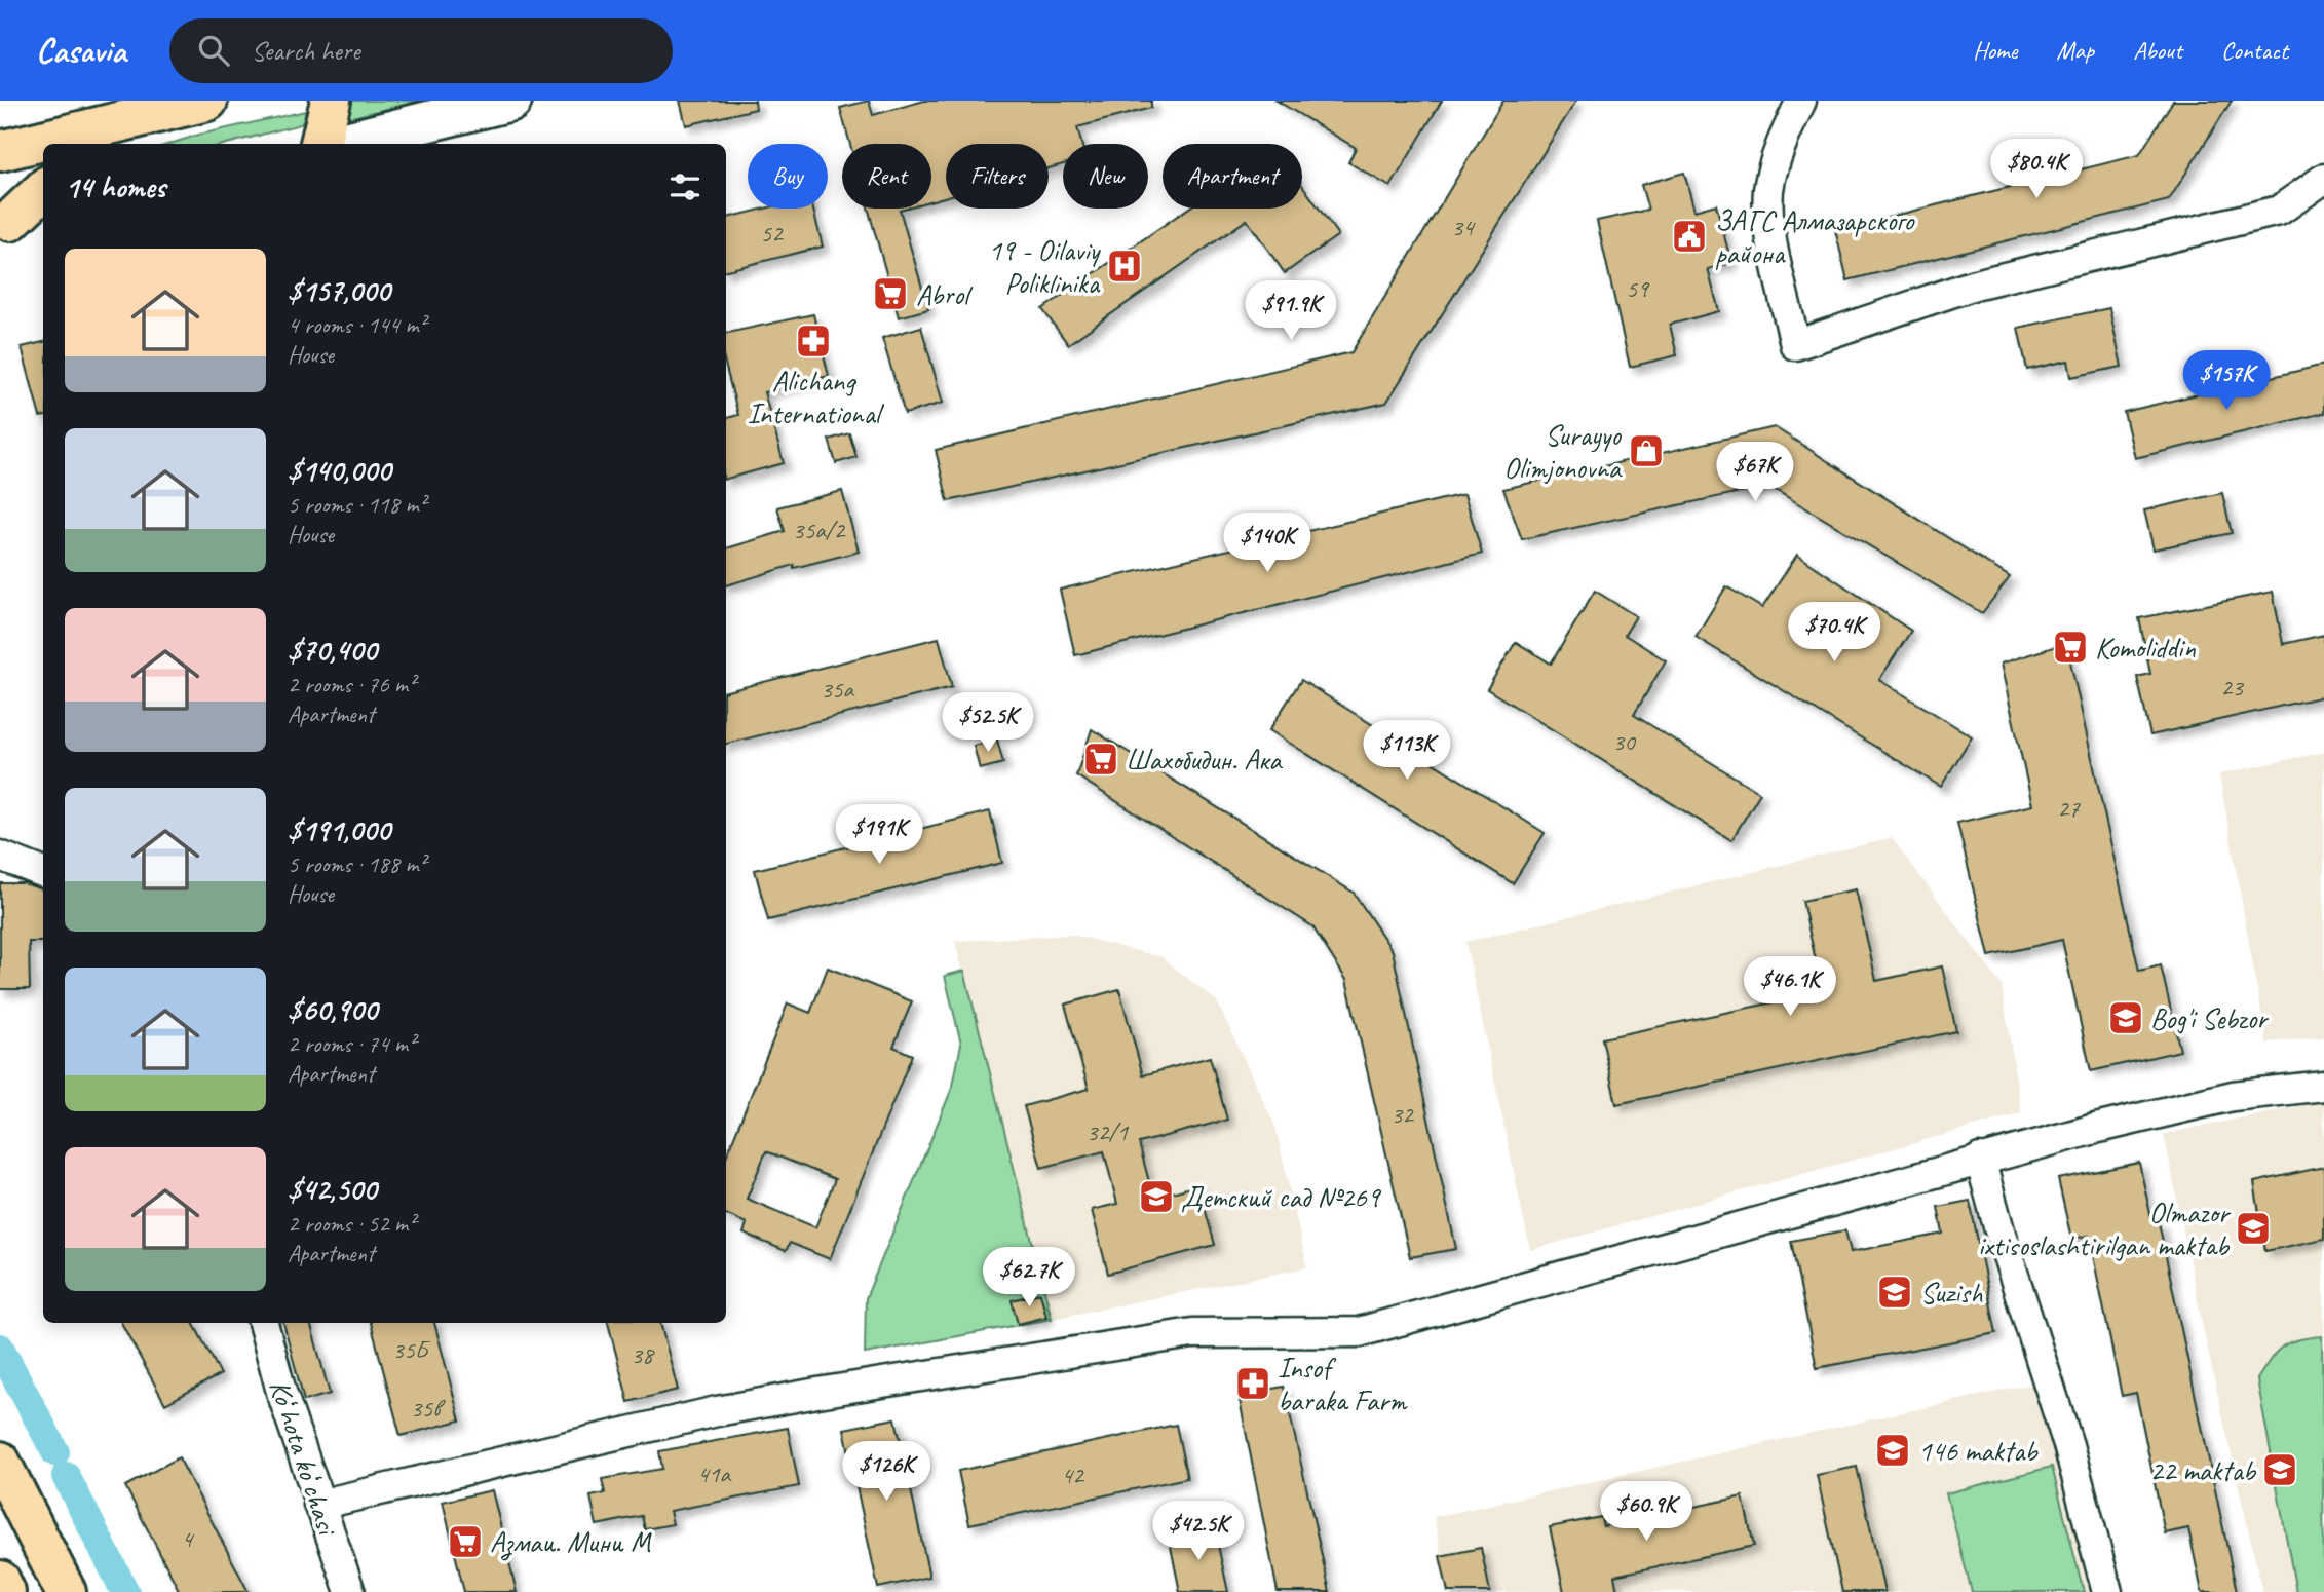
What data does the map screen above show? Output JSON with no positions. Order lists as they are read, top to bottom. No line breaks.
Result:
{"streets":{"street":["Koʻhota koʻchasi"]},"places":{"public building":["ЗАГС Алмазарского района"],"hospital":["19 - Oilaviy Poliklinika"],"supermarket":["Abrol","Komoliddin","Шахобидин. Ака","Азмаи. Мини М"],"pharmacy":["Alichang International","Insof baraka Farm"],"shop":["Surayyo Olimjonovna"],"school or university":["Bog'i Sebzor","Детский сад №269","Olmazor ixtisoslashtirilgan maktab","Suzish","146 maktab","22 maktab"]},"house_numbers":["34","52","59","35a/2","23","35а","30","27","32","32/1","35Б","38","35в","41a","42","4"],"page":{"header":"Casavia","search":"Search here","nav":["Home","Map","About","Contact"],"price":["$80.4K","$91.9K","$157K","$67K","$140K","$70.4K","$52.5K","$113K","$191K","$46.1K","$62.7K","$126K","$60.9K","$42.5K"],"chip":["Buy","Rent","Filters","New","Apartment"],"heading":"14 homes","list":[{"name":"$157,000","note":"4 rooms · 144 m² · House"},{"name":"$140,000","note":"5 rooms · 118 m² · House"},{"name":"$70,400","note":"2 rooms · 76 m² · Apartment"},{"name":"$191,000","note":"5 rooms · 188 m² · House"},{"name":"$60,900","note":"2 rooms · 74 m² · Apartment"},{"name":"$42,500","note":"2 rooms · 52 m² · Apartment"}]}}
